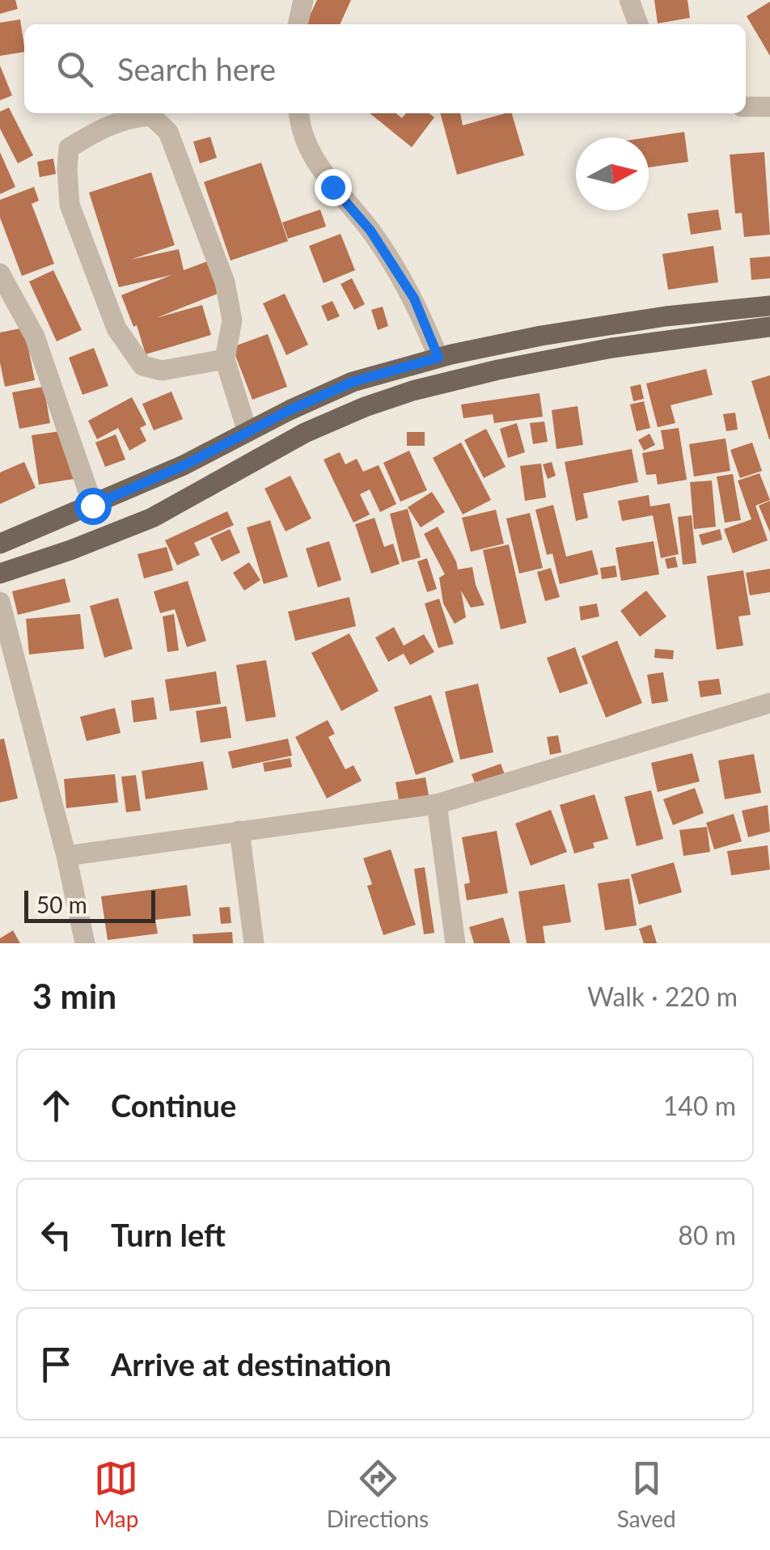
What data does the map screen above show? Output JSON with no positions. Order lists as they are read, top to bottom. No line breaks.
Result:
{"scale_bar":"50 m","north":"right","page":{"search":"Search here","scale":"50 m","heading":["3 min","Walk · 220 m"],"list":[["Continue","140 m"],["Turn left","80 m"],"Arrive at destination"],"nav":["Map","Directions","Saved"]}}
